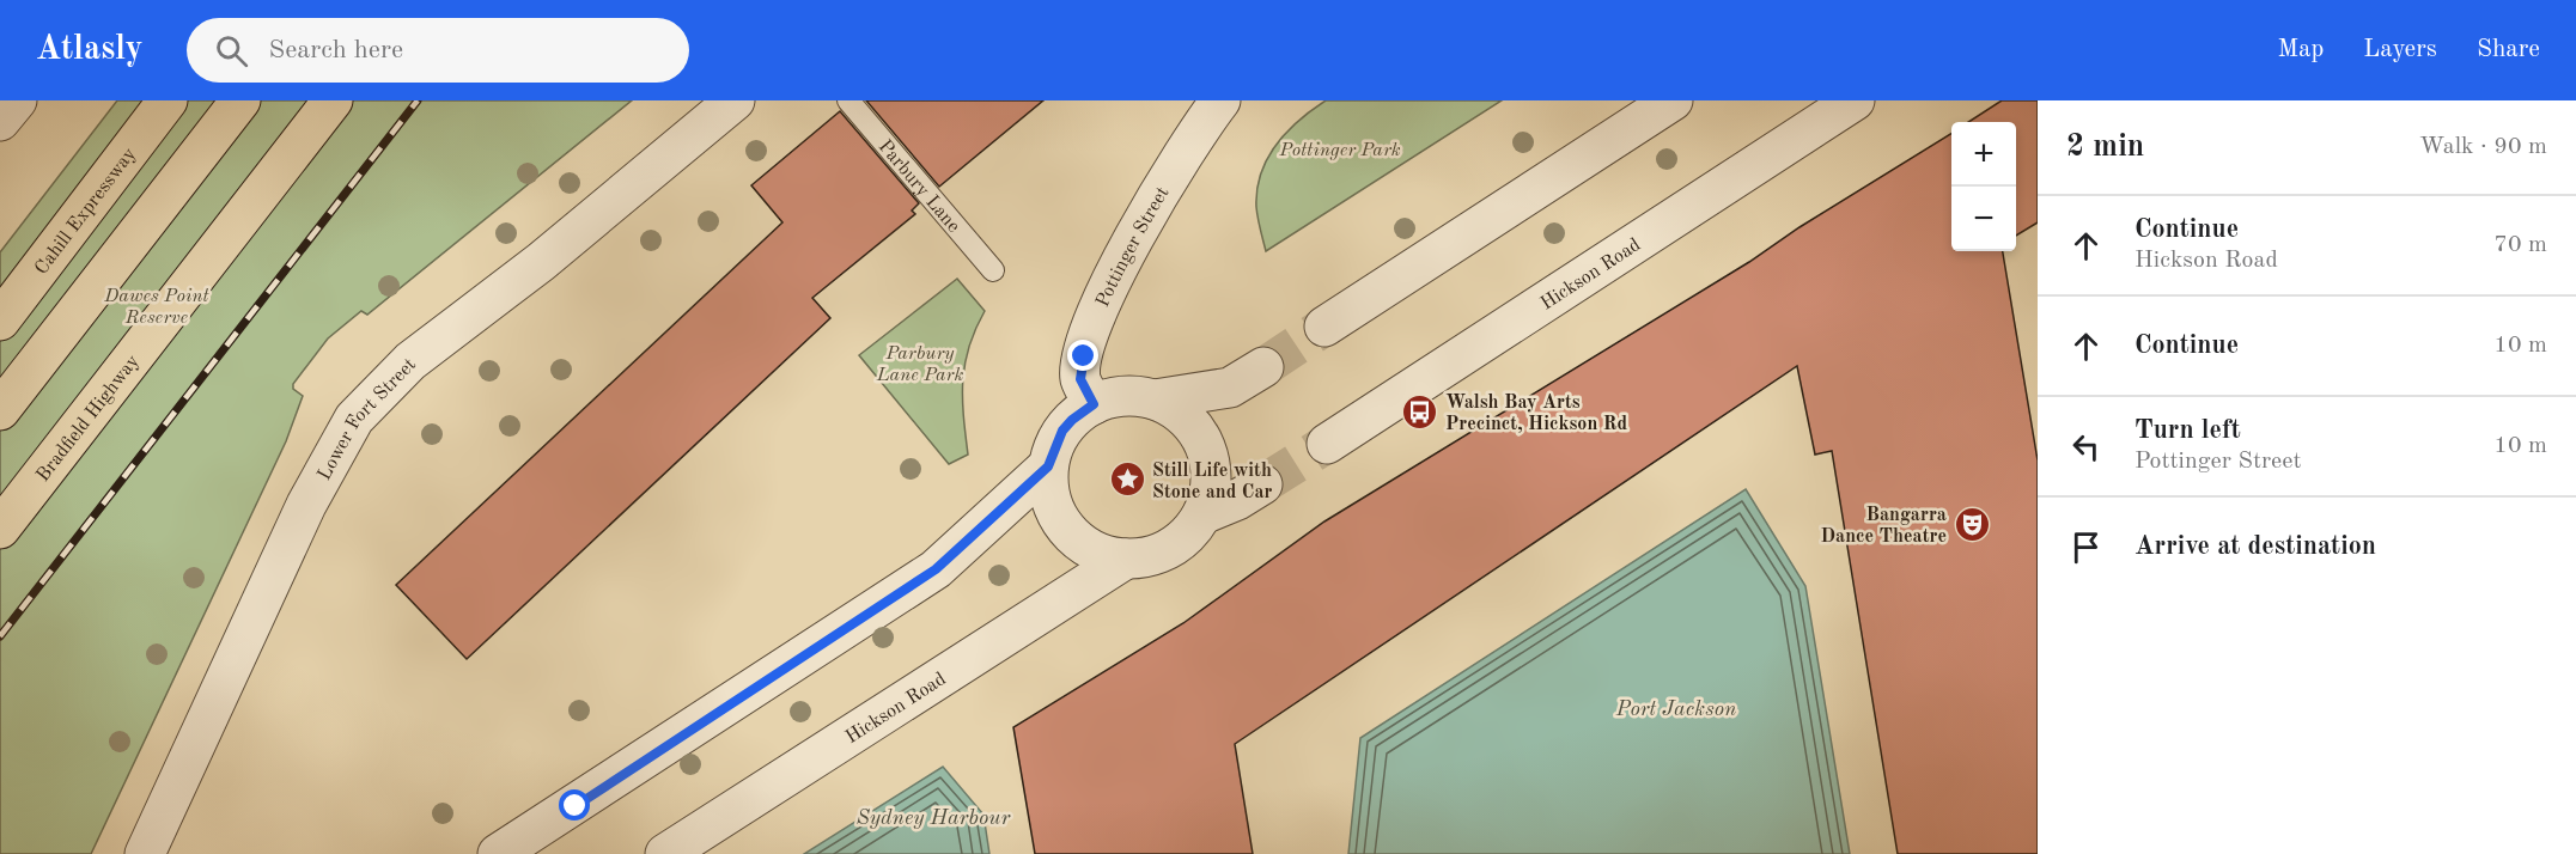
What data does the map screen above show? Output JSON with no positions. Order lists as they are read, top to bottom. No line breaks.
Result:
{"streets":{"highway":["Cahill Expressway","Bradfield Highway"],"street":["Pottinger Street","Hickson Road","Lower Fort Street"],"lane":["Parbury Lane"]},"crossings":[["Pottinger Street","Hickson Road"]],"water":["Port Jackson","Sydney Harbour"],"parks":["Pottinger Park","Dawes Point Reserve","Parbury Lane Park"],"places":{"bus stop":["Walsh Bay Arts Precinct, Hickson Rd"],"place":["Still Life with Stone and Car"],"theatre":["Bangarra Dance Theatre"]},"page":{"header":"Atlasly","search":"Search here","nav":["Map","Layers","Share"],"heading":["2 min","Walk · 90 m"],"map_buttons":["+","−"],"list":[["Continue","Hickson Road","70 m"],["Continue","10 m"],["Turn left","Pottinger Street","10 m"],"Arrive at destination"]}}
